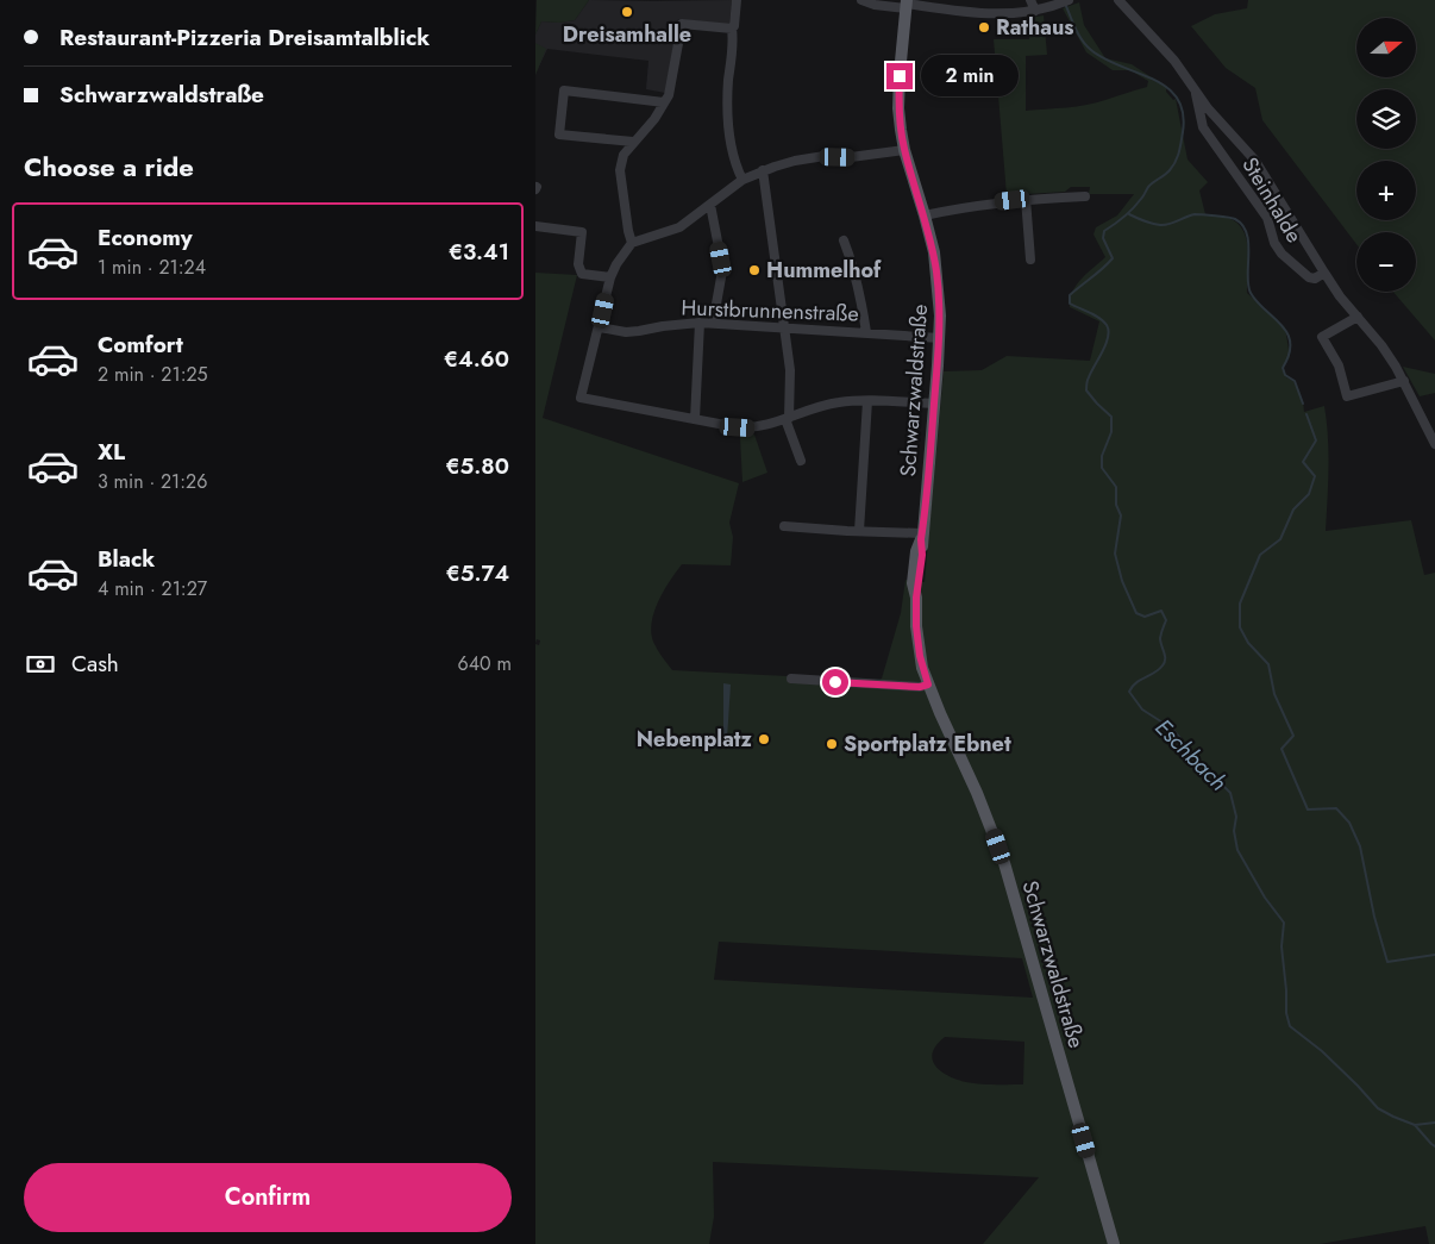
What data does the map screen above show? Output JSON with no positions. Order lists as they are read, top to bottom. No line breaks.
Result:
{"streets":{"main road":["Schwarzwaldstraße"],"street":["Steinhalde","Hurstbrunnenstraße"]},"crossings":[["Hurstbrunnenstraße","Schwarzwaldstraße"]],"water":["Eschbach"],"places":["Dreisamhalle","Rathaus","Hummelhof","Nebenplatz","Sportplatz Ebnet"],"north":"right","page":{"banner":["Restaurant-Pizzeria Dreisamtalblick","Schwarzwaldstraße"],"map_buttons":["+","−"],"bubble":"2 min","heading":"Choose a ride","list":[{"name":"Economy","note":"1 min · 21:24","value":"€3.41"},{"name":"Comfort","note":"2 min · 21:25","value":"€4.60"},{"name":"XL","note":"3 min · 21:26","value":"€5.80"},{"name":"Black","note":"4 min · 21:27","value":"€5.74"}],"pay":["Cash","640 m"],"buttons":"Confirm"}}
